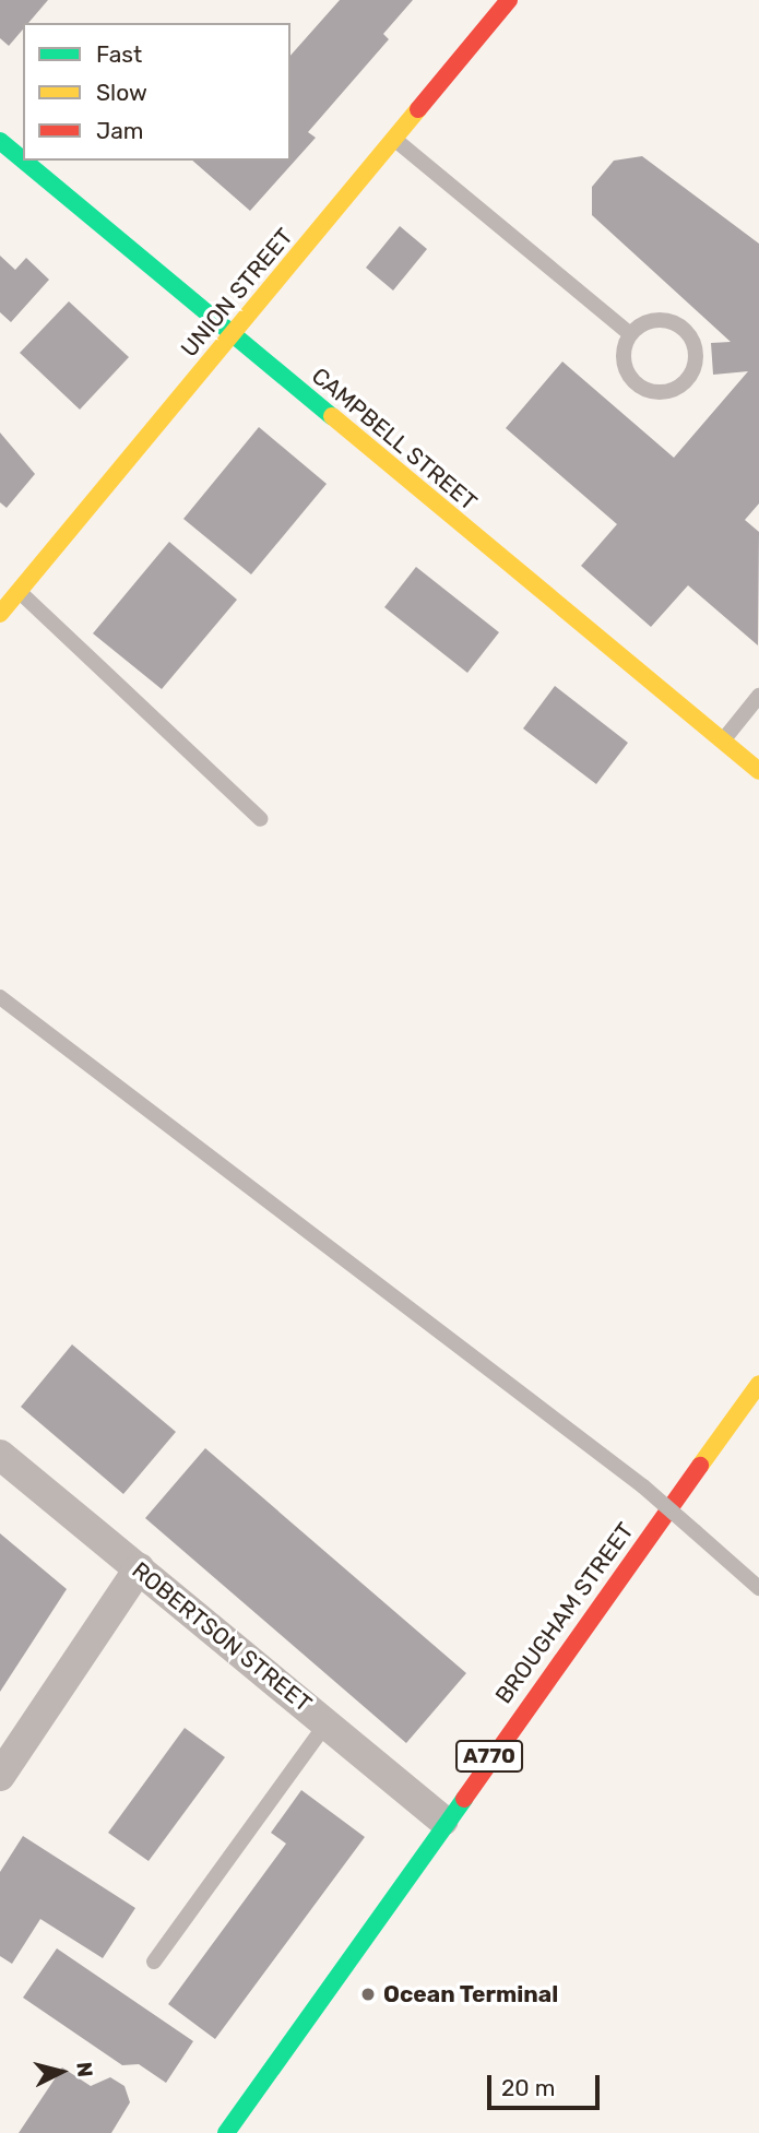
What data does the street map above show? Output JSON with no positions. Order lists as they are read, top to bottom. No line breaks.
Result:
{"streets":{"street":["UNION STREET","CAMPBELL STREET","BROUGHAM STREET","ROBERTSON STREET","A770"]},"crossings":[["UNION STREET","CAMPBELL STREET"],["BROUGHAM STREET","ROBERTSON STREET"]],"places":["Ocean Terminal"],"legend":["Fast","Slow","Jam"],"scale_bar":"20 m","north":"right"}
